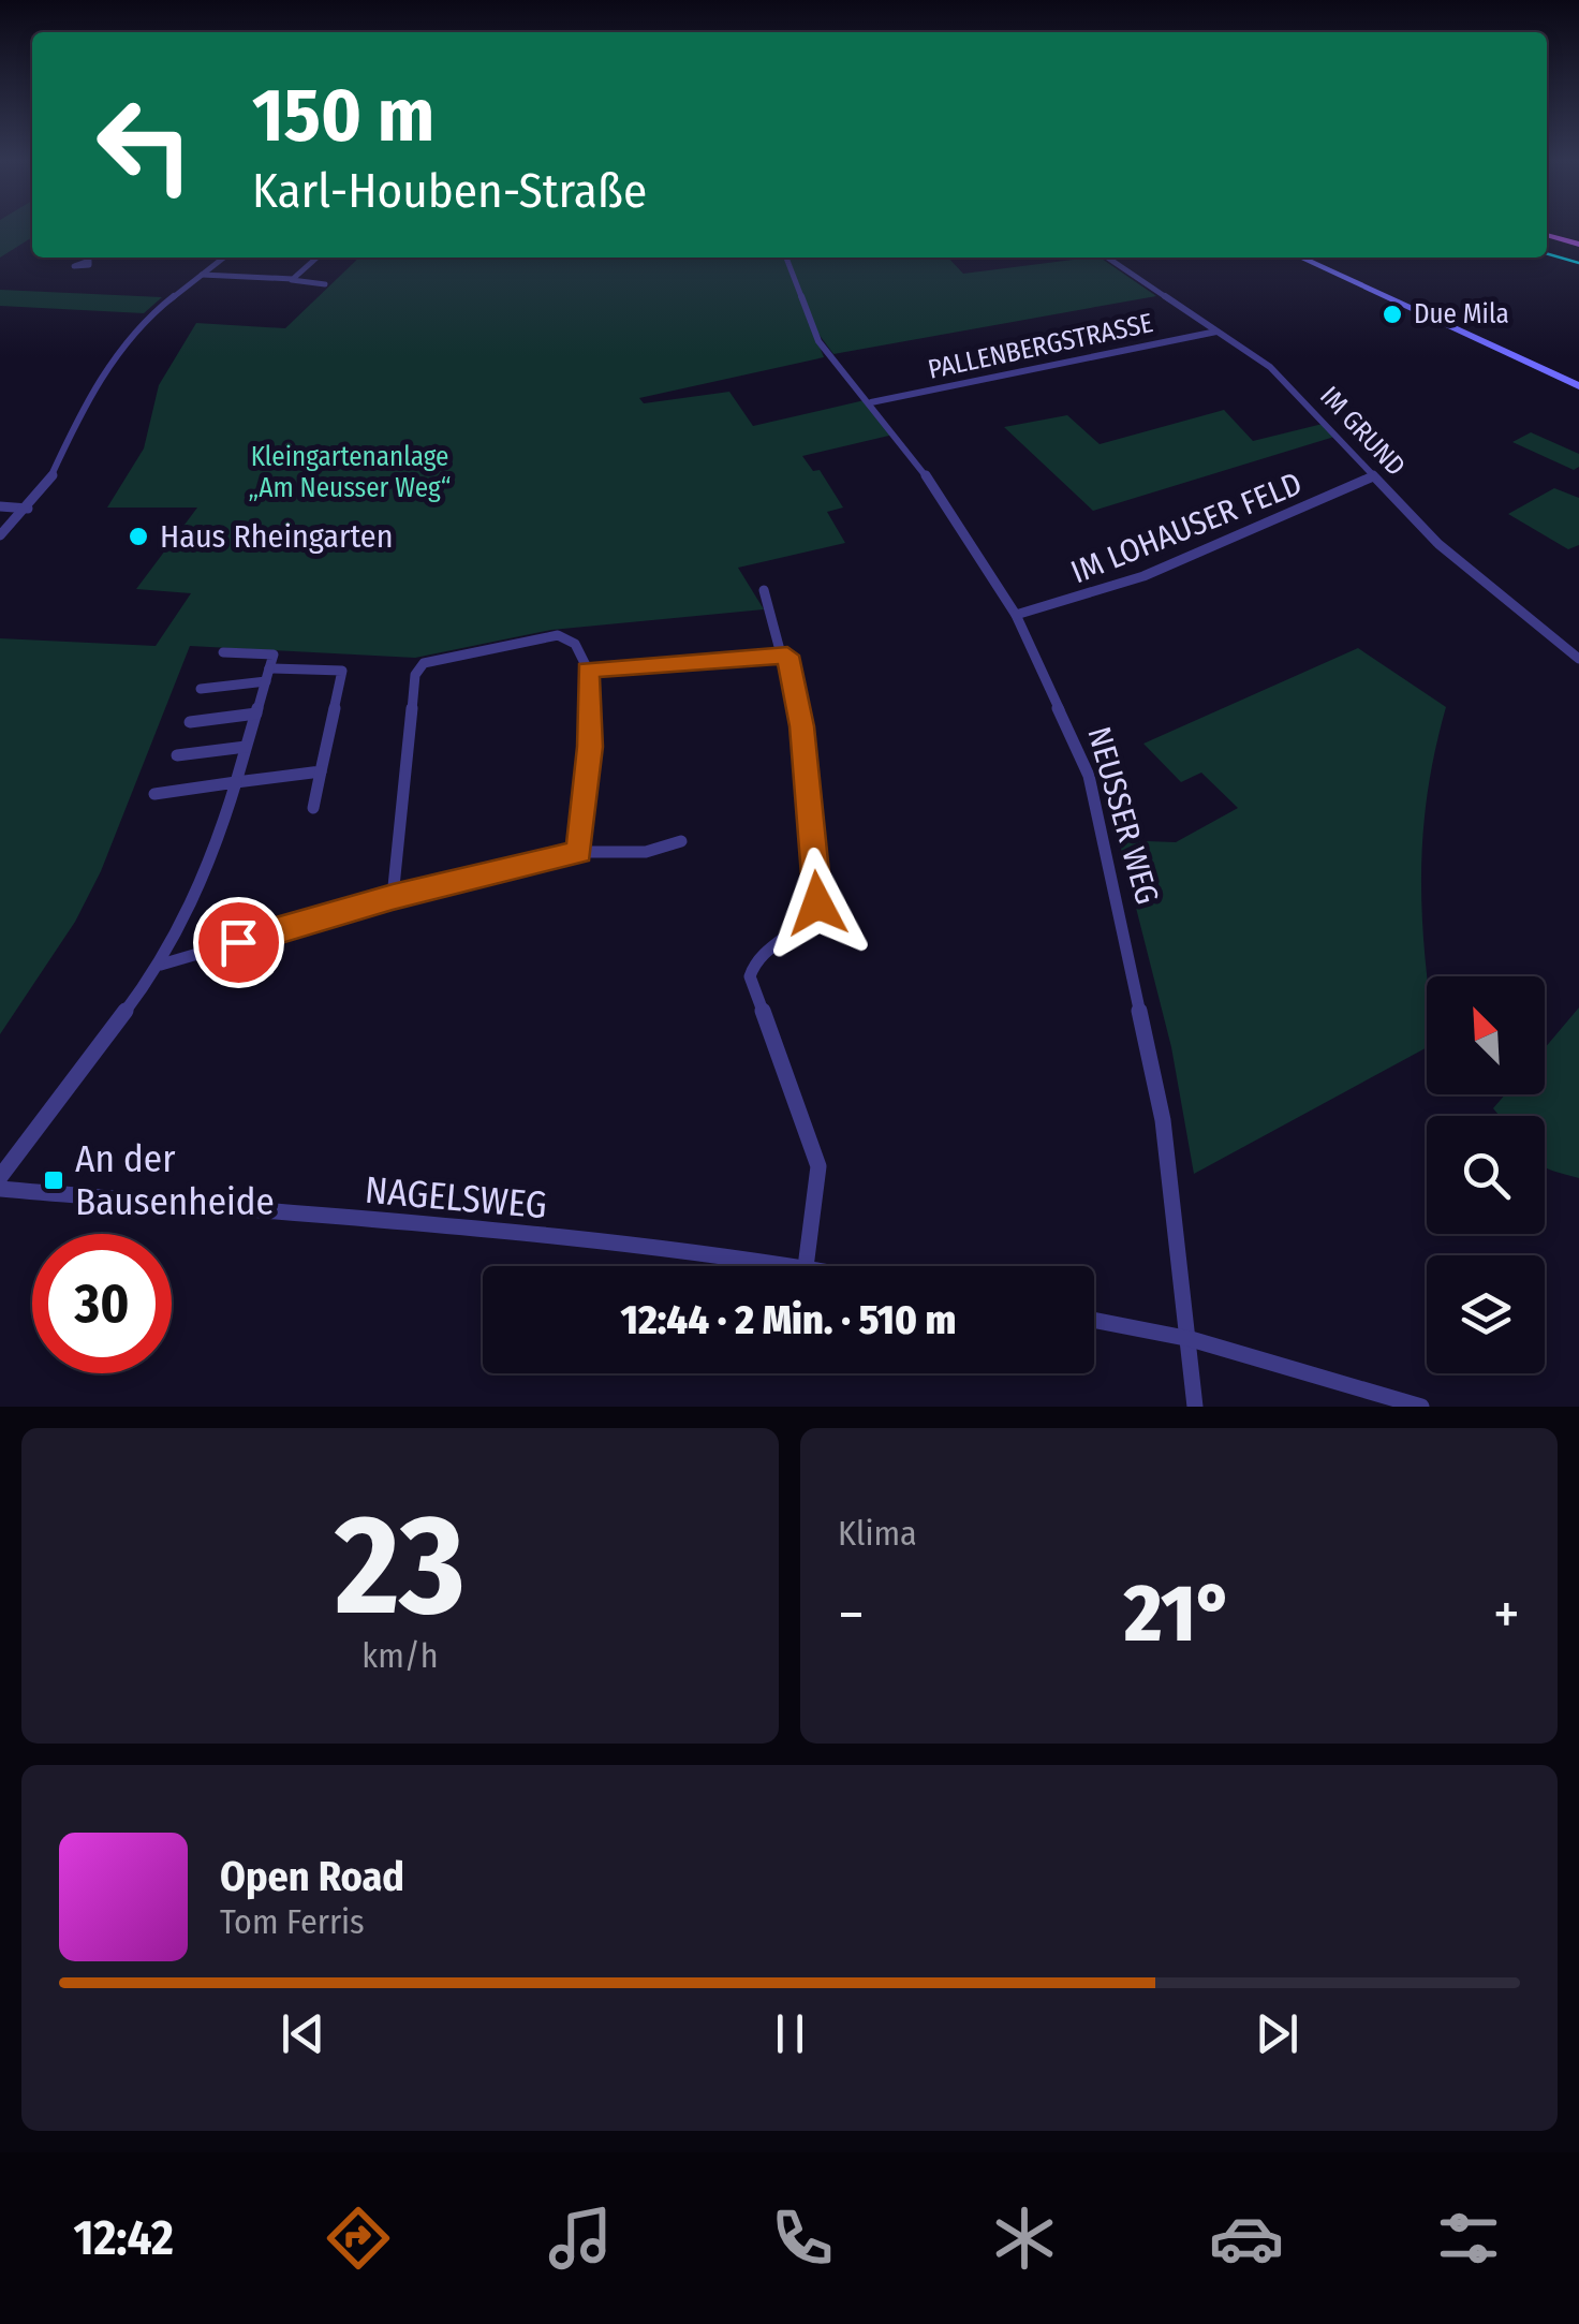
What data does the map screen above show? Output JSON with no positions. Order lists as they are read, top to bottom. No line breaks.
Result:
{"streets":{"street":["PALLENBERGSTRASSE","IM GRUND","IM LOHAUSER FELD","NEUSSER WEG","NAGELSWEG"]},"crossings":[["PALLENBERGSTRASSE","IM GRUND"],["PALLENBERGSTRASSE","NEUSSER WEG"],["IM GRUND","IM LOHAUSER FELD"],["IM LOHAUSER FELD","NEUSSER WEG"]],"parks":["Kleingartenanlage „Am Neusser Weg“"],"places":{"other":["Due Mila","Haus Rheingarten"],"transit":["An der Bausenheide"]},"north":"top left","page":{"turn":["150 m","Karl-Houben-Straße"],"limit":"30","trip":"12:44 · 2 Min. · 510 m","tile":[["23","km/h"],"Klima"],"heat":["−","21°","+"],"song":["Open Road","Tom Ferris"],"tabs":"12:42"}}
